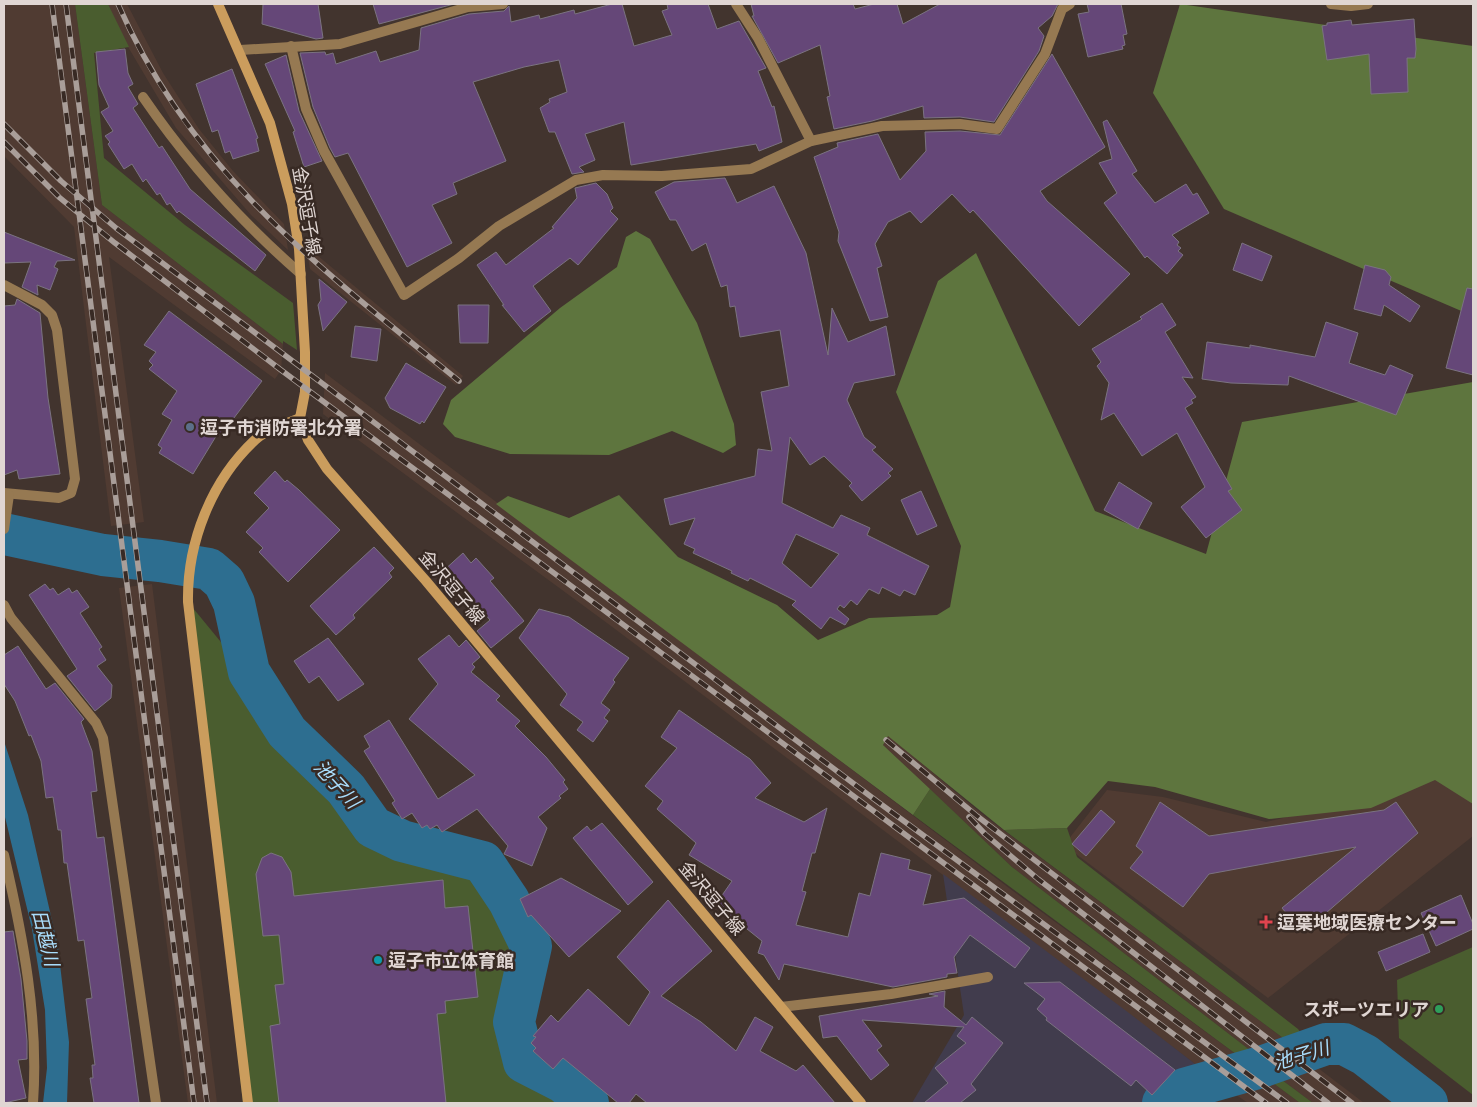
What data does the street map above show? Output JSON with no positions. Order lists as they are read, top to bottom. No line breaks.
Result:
{"streets":{"main road":["金沢逗子線"]},"water":["池子川","田越川"],"places":{"other":["逗子市消防署北分署","逗子市立体育館","スポーツエリア"],"health":["逗葉地域医療センター"]}}
